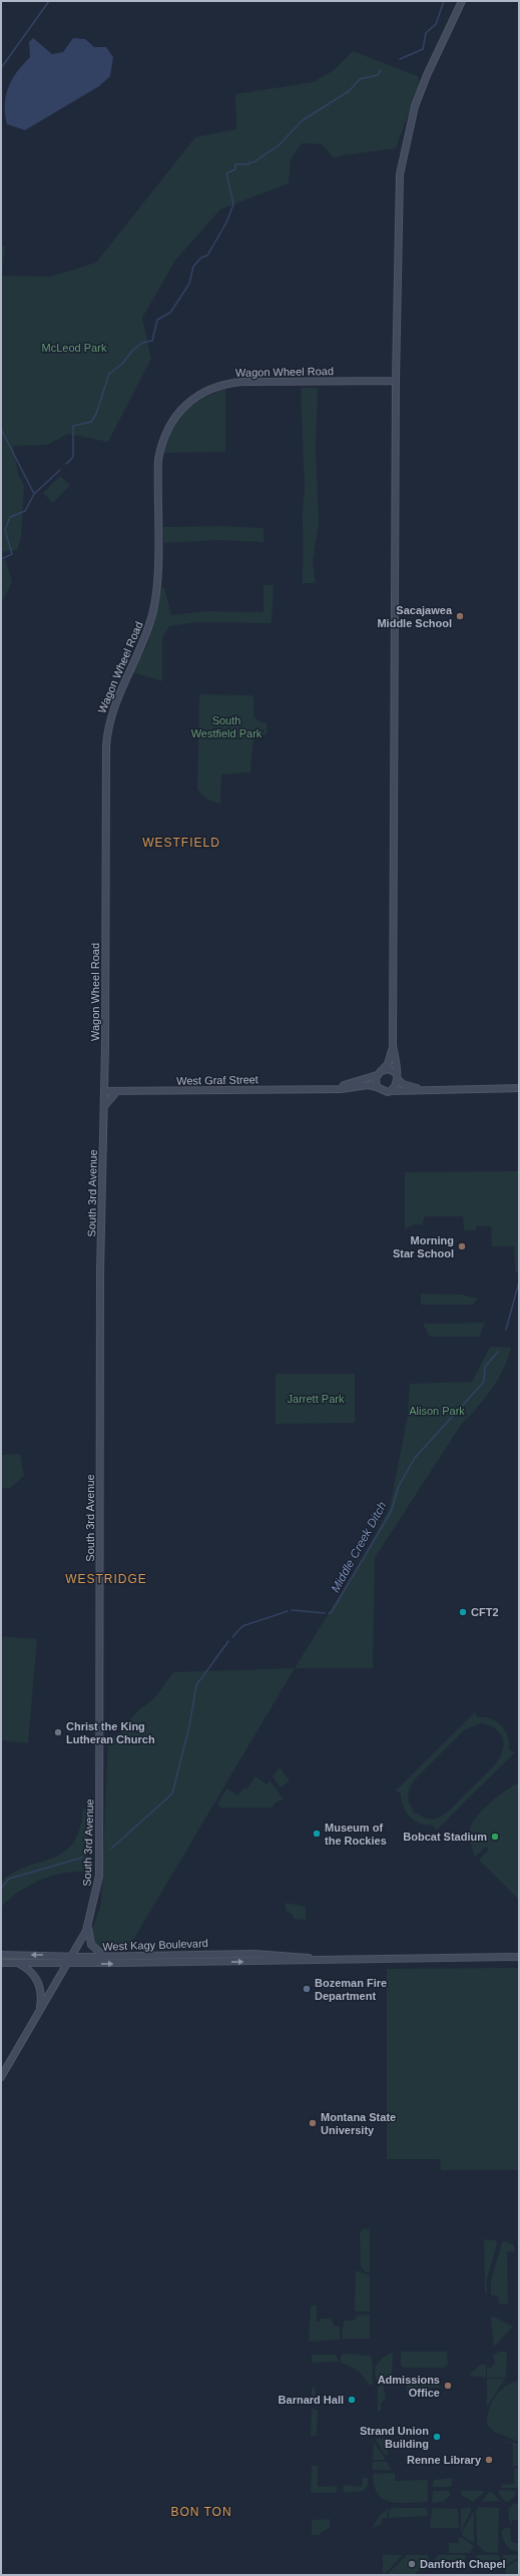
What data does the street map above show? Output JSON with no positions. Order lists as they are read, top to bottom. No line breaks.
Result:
{"streets":{"main road":["Wagon Wheel Road","West Graf Street","South 3rd Avenue","West Kagy Boulevard"]},"crossings":[["Wagon Wheel Road","West Graf Street"],["Wagon Wheel Road","South 3rd Avenue"],["West Graf Street","South 3rd Avenue"],["South 3rd Avenue","West Kagy Boulevard"]],"districts":["WESTFIELD","WESTRIDGE","BON TON"],"water":["Middle Creek Ditch"],"parks":["McLeod Park","South Westfield Park","Jarrett Park","Alison Park"],"places":["Sacajawea Middle School","Morning Star School","CFT2","Christ the King Lutheran Church","Museum of the Rockies","Bobcat Stadium","Bozeman Fire Department","Montana State University","Admissions Office","Barnard Hall","Strand Union Building","Renne Library","Danforth Chapel"]}
